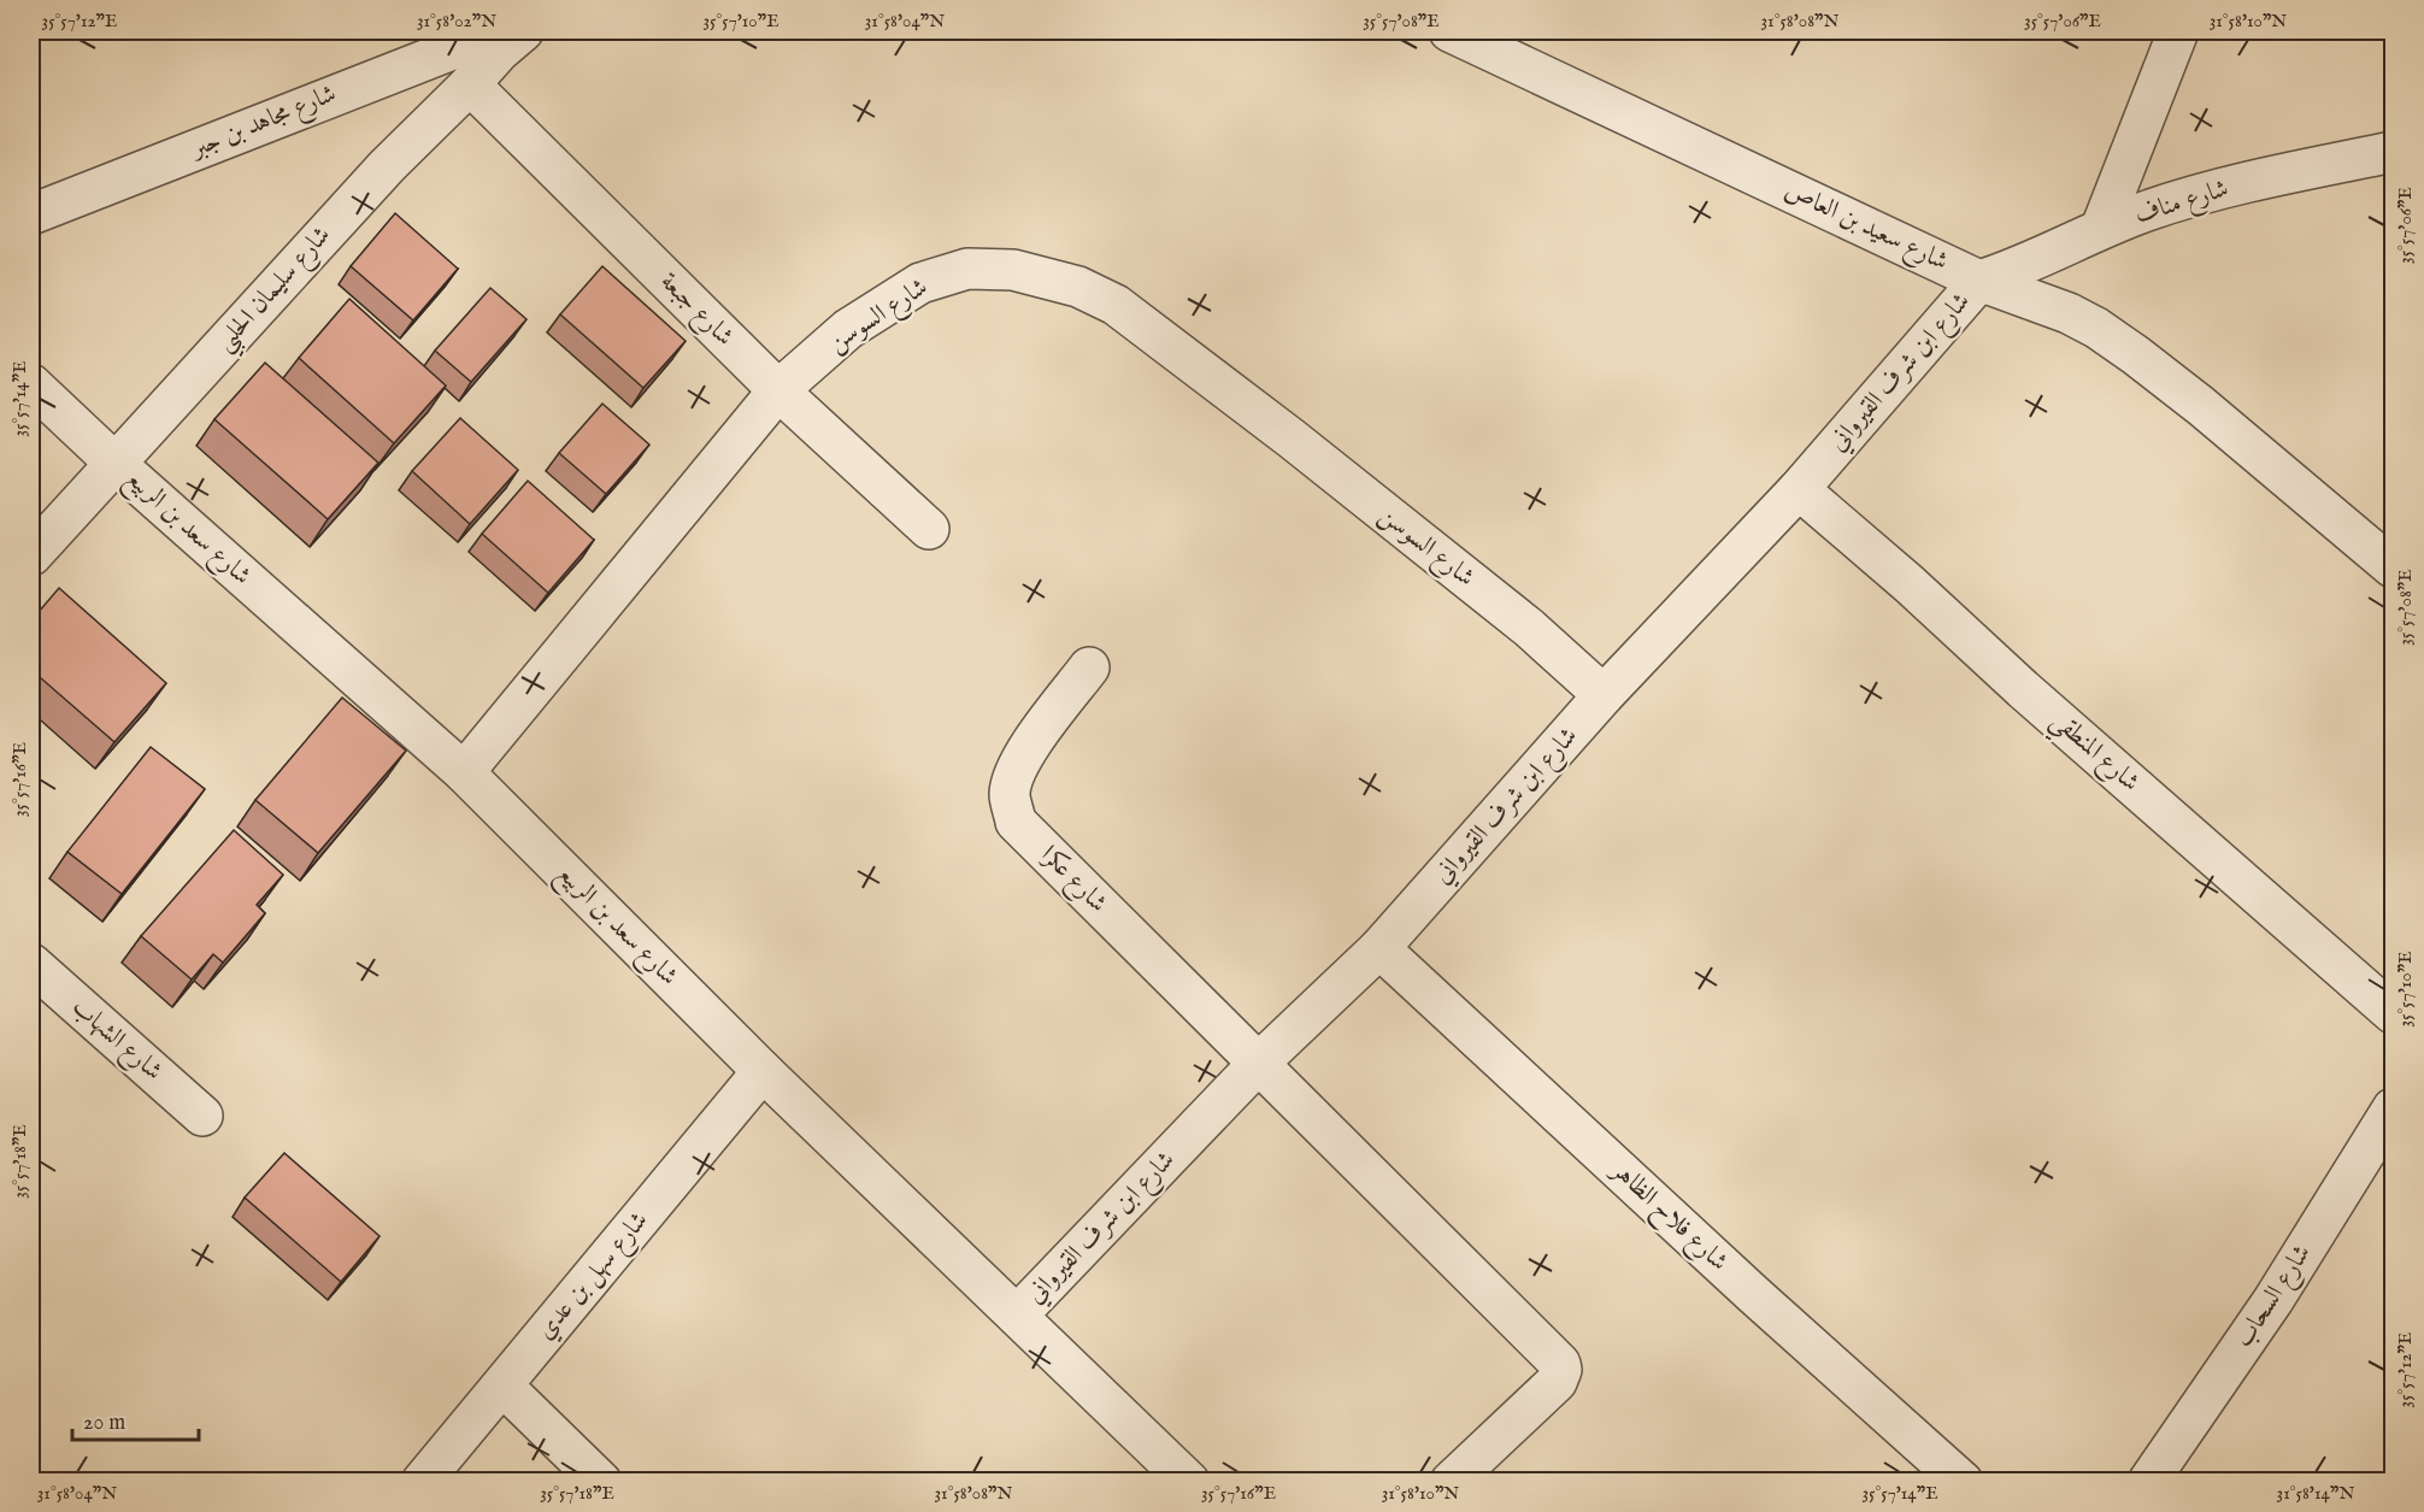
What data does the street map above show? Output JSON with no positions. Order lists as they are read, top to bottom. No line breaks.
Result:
{"streets":{"street":["شارع مجاهد بن جبر","شارع مناف","شارع سعيد بن العاص","شارع سليمان الحلبي","شارع جبعة","شارع السوسن","شارع ابن شرف القيرواني","شارع سعد بن الربيع","شارع المنطقي","شارع عكرا","شارع الشهاب","شارع فلاح الظاهر","شارع سهل بن عدي","شارع السحاب"]},"crossings":[["شارع مناف","شارع سعيد بن العاص"],["شارع مناف","شارع ابن شرف القيرواني"],["شارع سعيد بن العاص","شارع ابن شرف القيرواني"],["شارع سليمان الحلبي","شارع جبعة"],["شارع سليمان الحلبي","شارع سعد بن الربيع"],["شارع جبعة","شارع السوسن"],["شارع السوسن","شارع ابن شرف القيرواني"],["شارع السوسن","شارع سعد بن الربيع"],["شارع ابن شرف القيرواني","شارع سعد بن الربيع"],["شارع ابن شرف القيرواني","شارع المنطقي"],["شارع ابن شرف القيرواني","شارع عكرا"],["شارع ابن شرف القيرواني","شارع فلاح الظاهر"],["شارع سعد بن الربيع","شارع سهل بن عدي"]],"scale_bar":"20 m","coordinates":["35°57'12\"E","31°58'02\"N","35°57'10\"E","31°58'04\"N","35°57'08\"E","31°58'08\"N","35°57'06\"E","31°58'10\"N","35°57'14\"E","35°57'16\"E","35°57'18\"E","31°58'14\"N"]}
